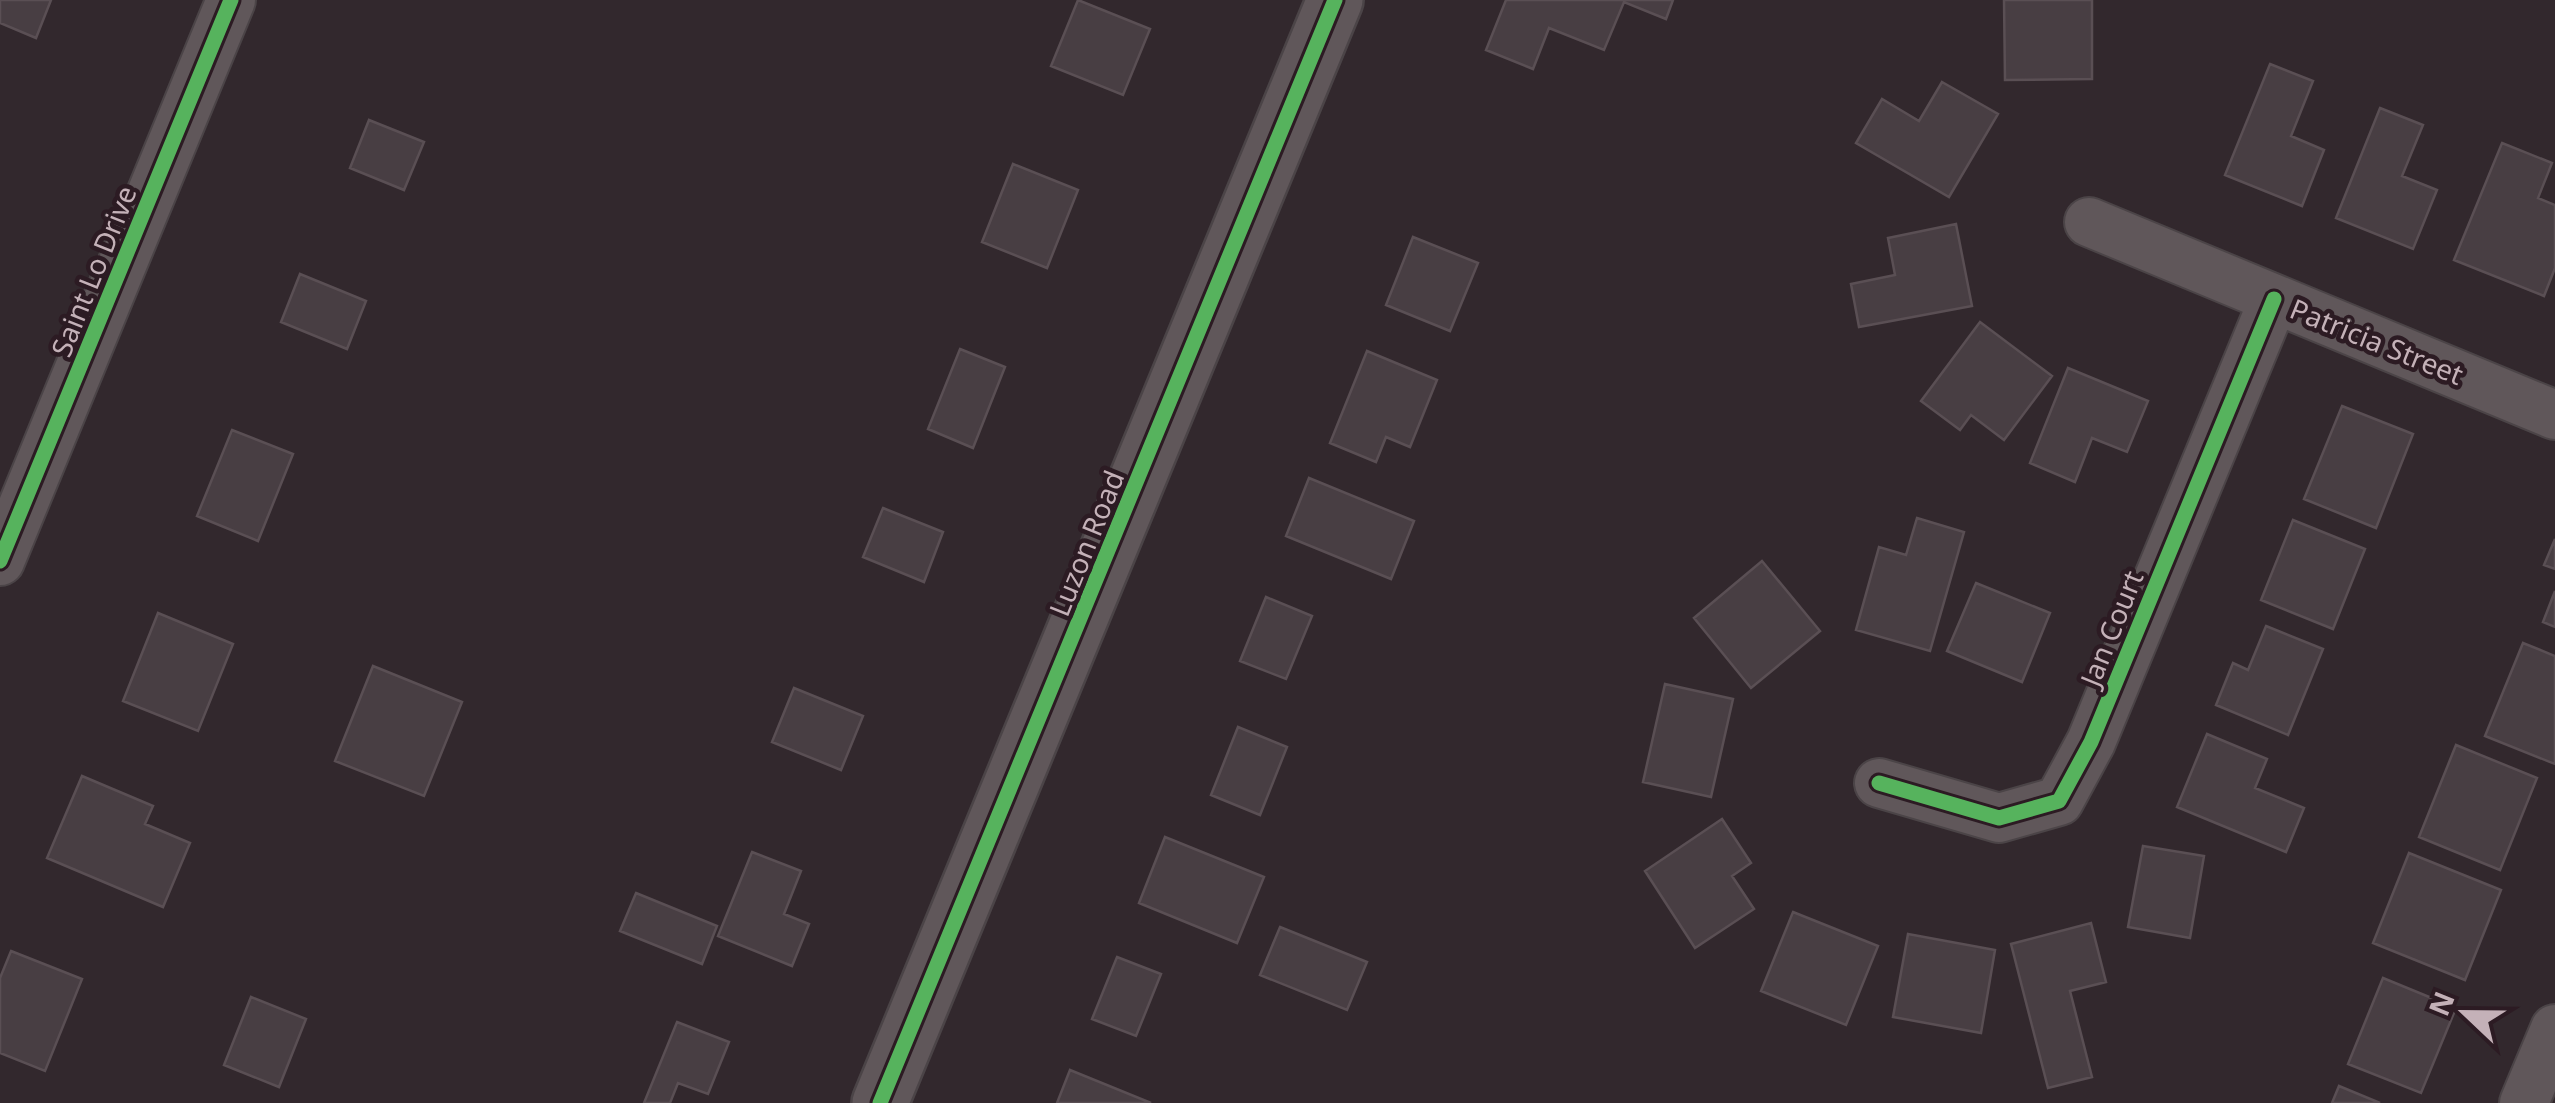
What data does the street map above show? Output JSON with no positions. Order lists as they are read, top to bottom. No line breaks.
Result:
{"streets":{"street":["Saint Lo Drive","Patricia Street","Luzon Road","Jan Court"]},"crossings":[["Patricia Street","Jan Court"]],"north":"left"}
